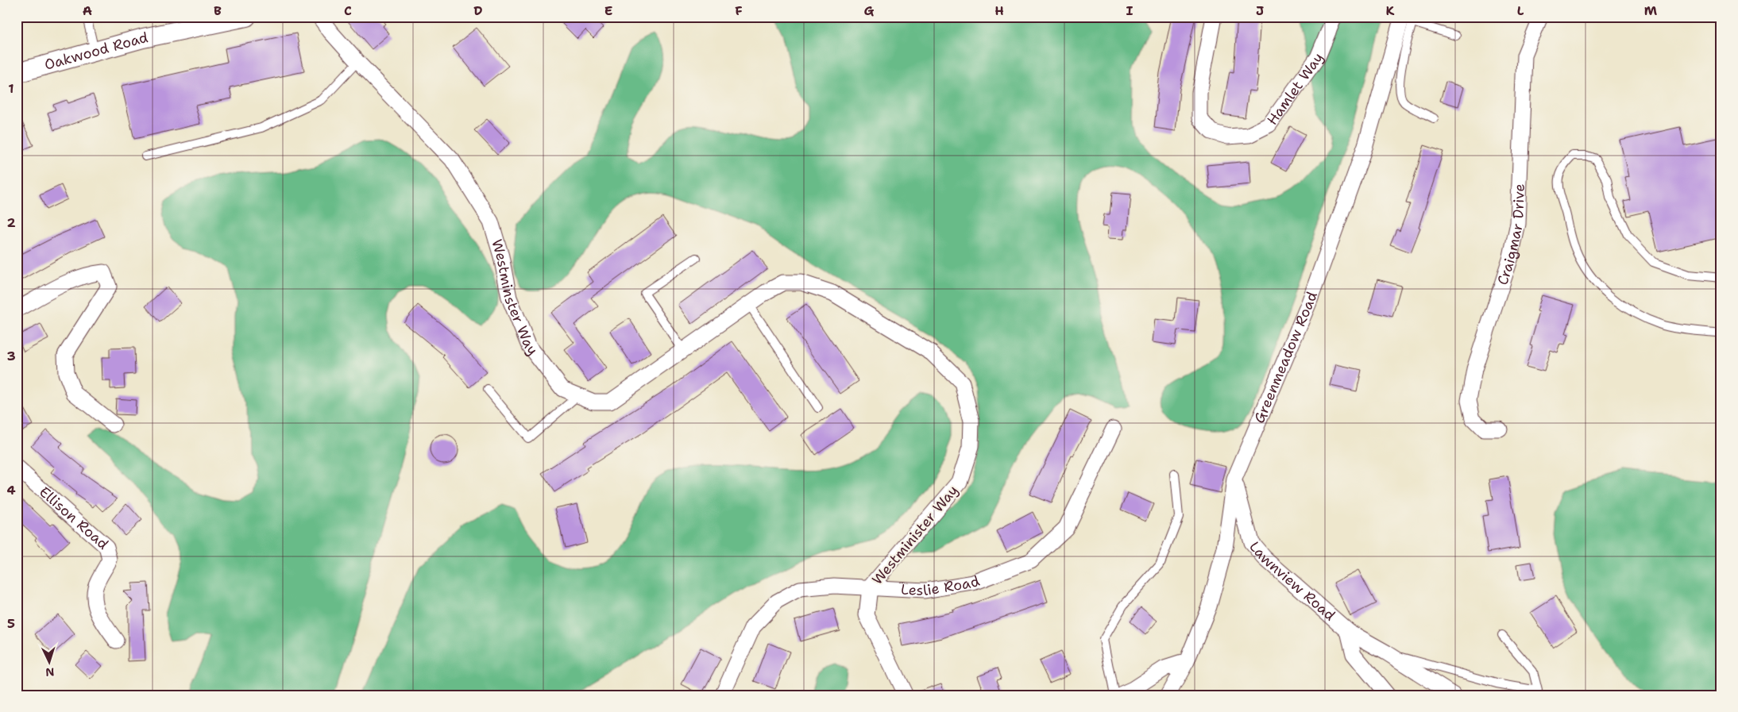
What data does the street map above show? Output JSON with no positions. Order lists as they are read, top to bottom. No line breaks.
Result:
{"streets":{"street":["Oakwood Road","Hamlet Way","Craigmar Drive","Westminster Way","Greenmeadow Road","Ellison Road","Westminister Way","Lawnview Road","Leslie Road"]},"crossings":[["Westminster Way","Westminister Way"],["Greenmeadow Road","Lawnview Road"],["Westminister Way","Leslie Road"]],"north":"bottom","grid":{"columns":["A","B","C","D","E","F","G","H","I","J","K","L","M"],"rows":["1","2","3","4","5"]}}
